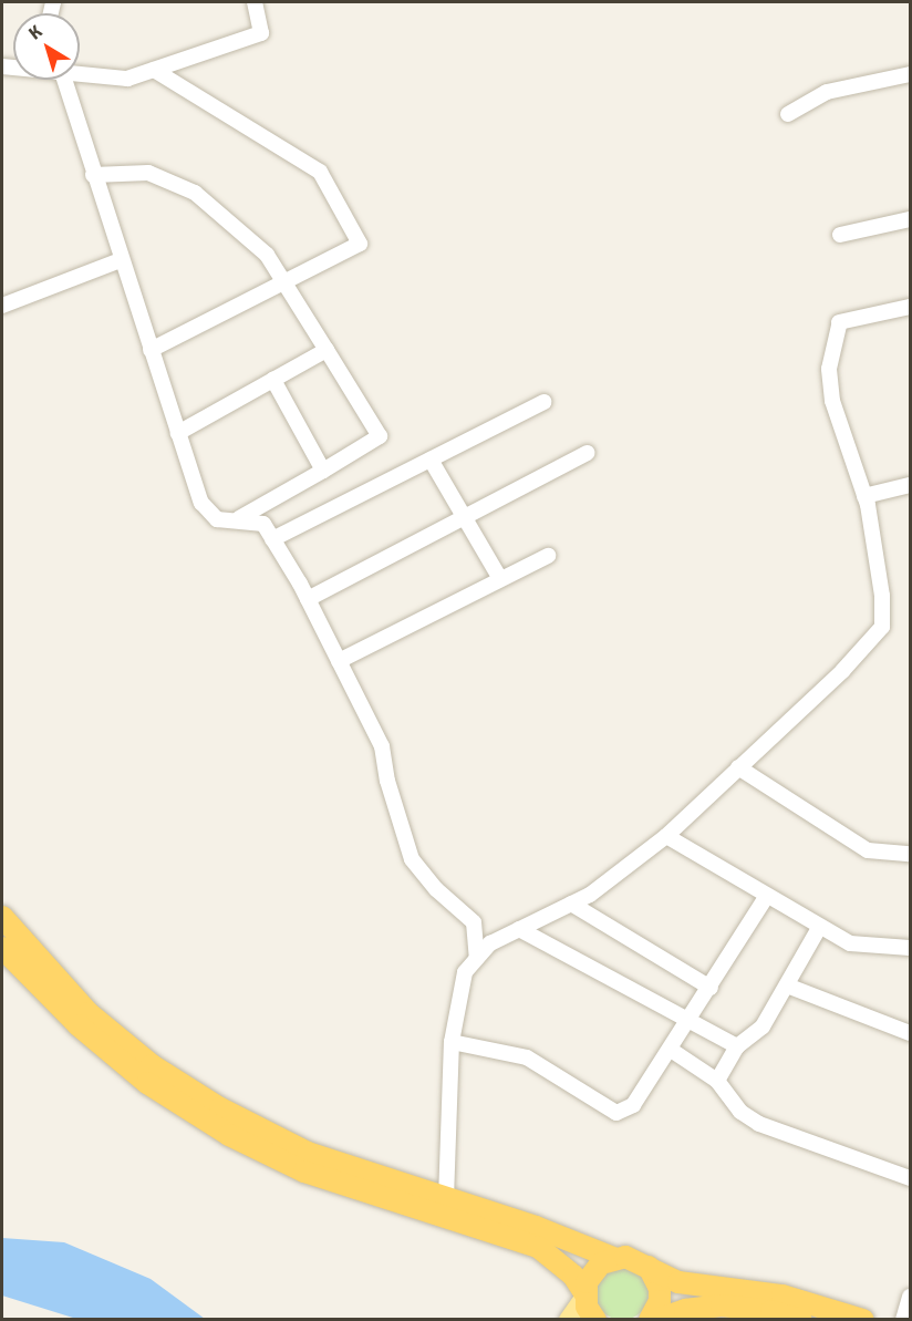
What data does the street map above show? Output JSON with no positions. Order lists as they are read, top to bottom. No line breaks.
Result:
{"north":"top left"}
